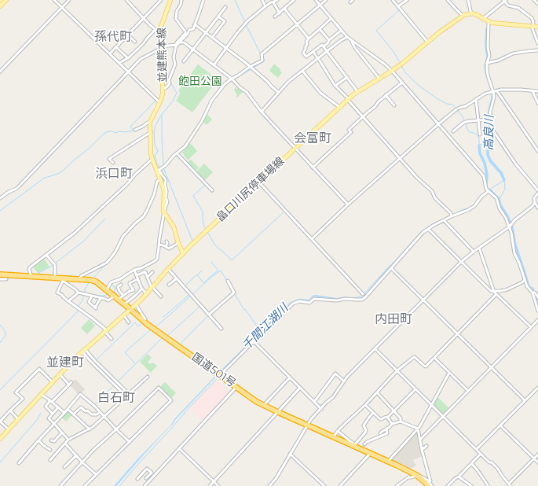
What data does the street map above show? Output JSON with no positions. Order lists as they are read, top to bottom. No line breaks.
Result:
{"streets":{"highway":["国道501号"],"main road":["並建熊本線","畠口川尻停車場線"]},"crossings":[["畠口川尻停車場線","国道501号"]],"districts":["孫代町","会富町","浜口町","内田町","並建町","白石町"],"water":["高良川","千間江湖川"],"parks":["飽田公園"]}
